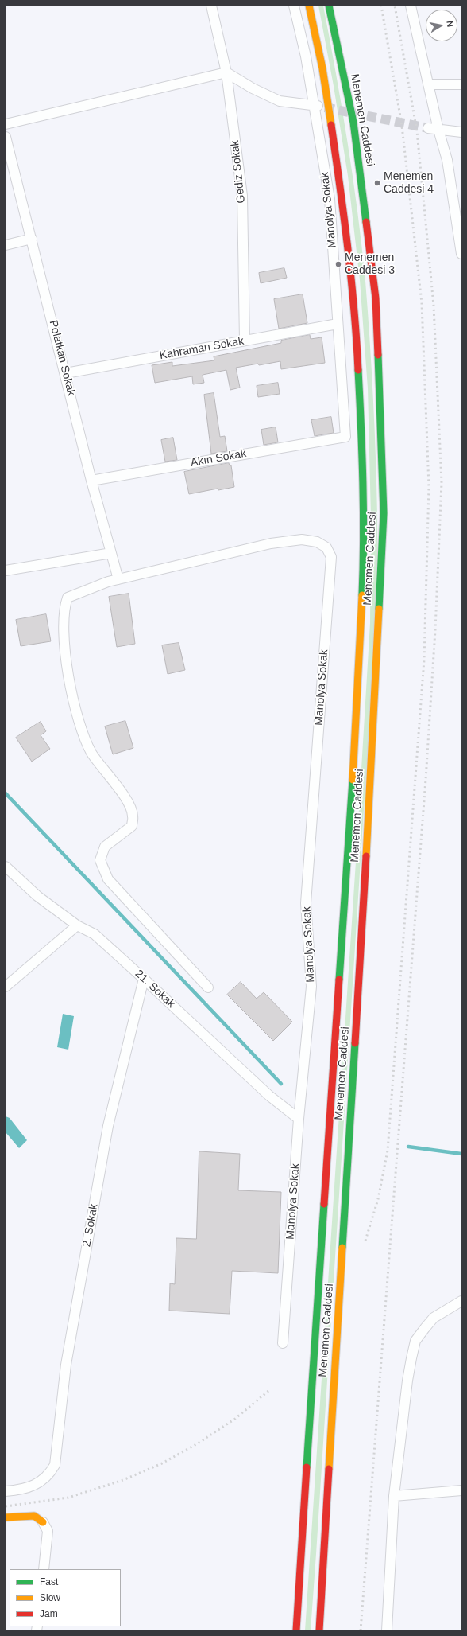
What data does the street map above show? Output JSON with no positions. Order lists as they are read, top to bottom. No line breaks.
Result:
{"streets":{"main road":["Menemen Caddesi"],"street":["Gediz Sokak","Manolya Sokak","Kahraman Sokak","Polatkan Sokak","Akın Sokak","21. Sokak","2. Sokak"]},"crossings":[["Gediz Sokak","Kahraman Sokak"],["Manolya Sokak","Kahraman Sokak"],["Manolya Sokak","Polatkan Sokak"],["Manolya Sokak","Akın Sokak"],["Manolya Sokak","21. Sokak"],["Kahraman Sokak","Polatkan Sokak"],["Polatkan Sokak","Akın Sokak"],["21. Sokak","2. Sokak"]],"places":["Menemen Caddesi 4","Menemen Caddesi 3"],"legend":["Fast","Slow","Jam"],"north":"right"}
